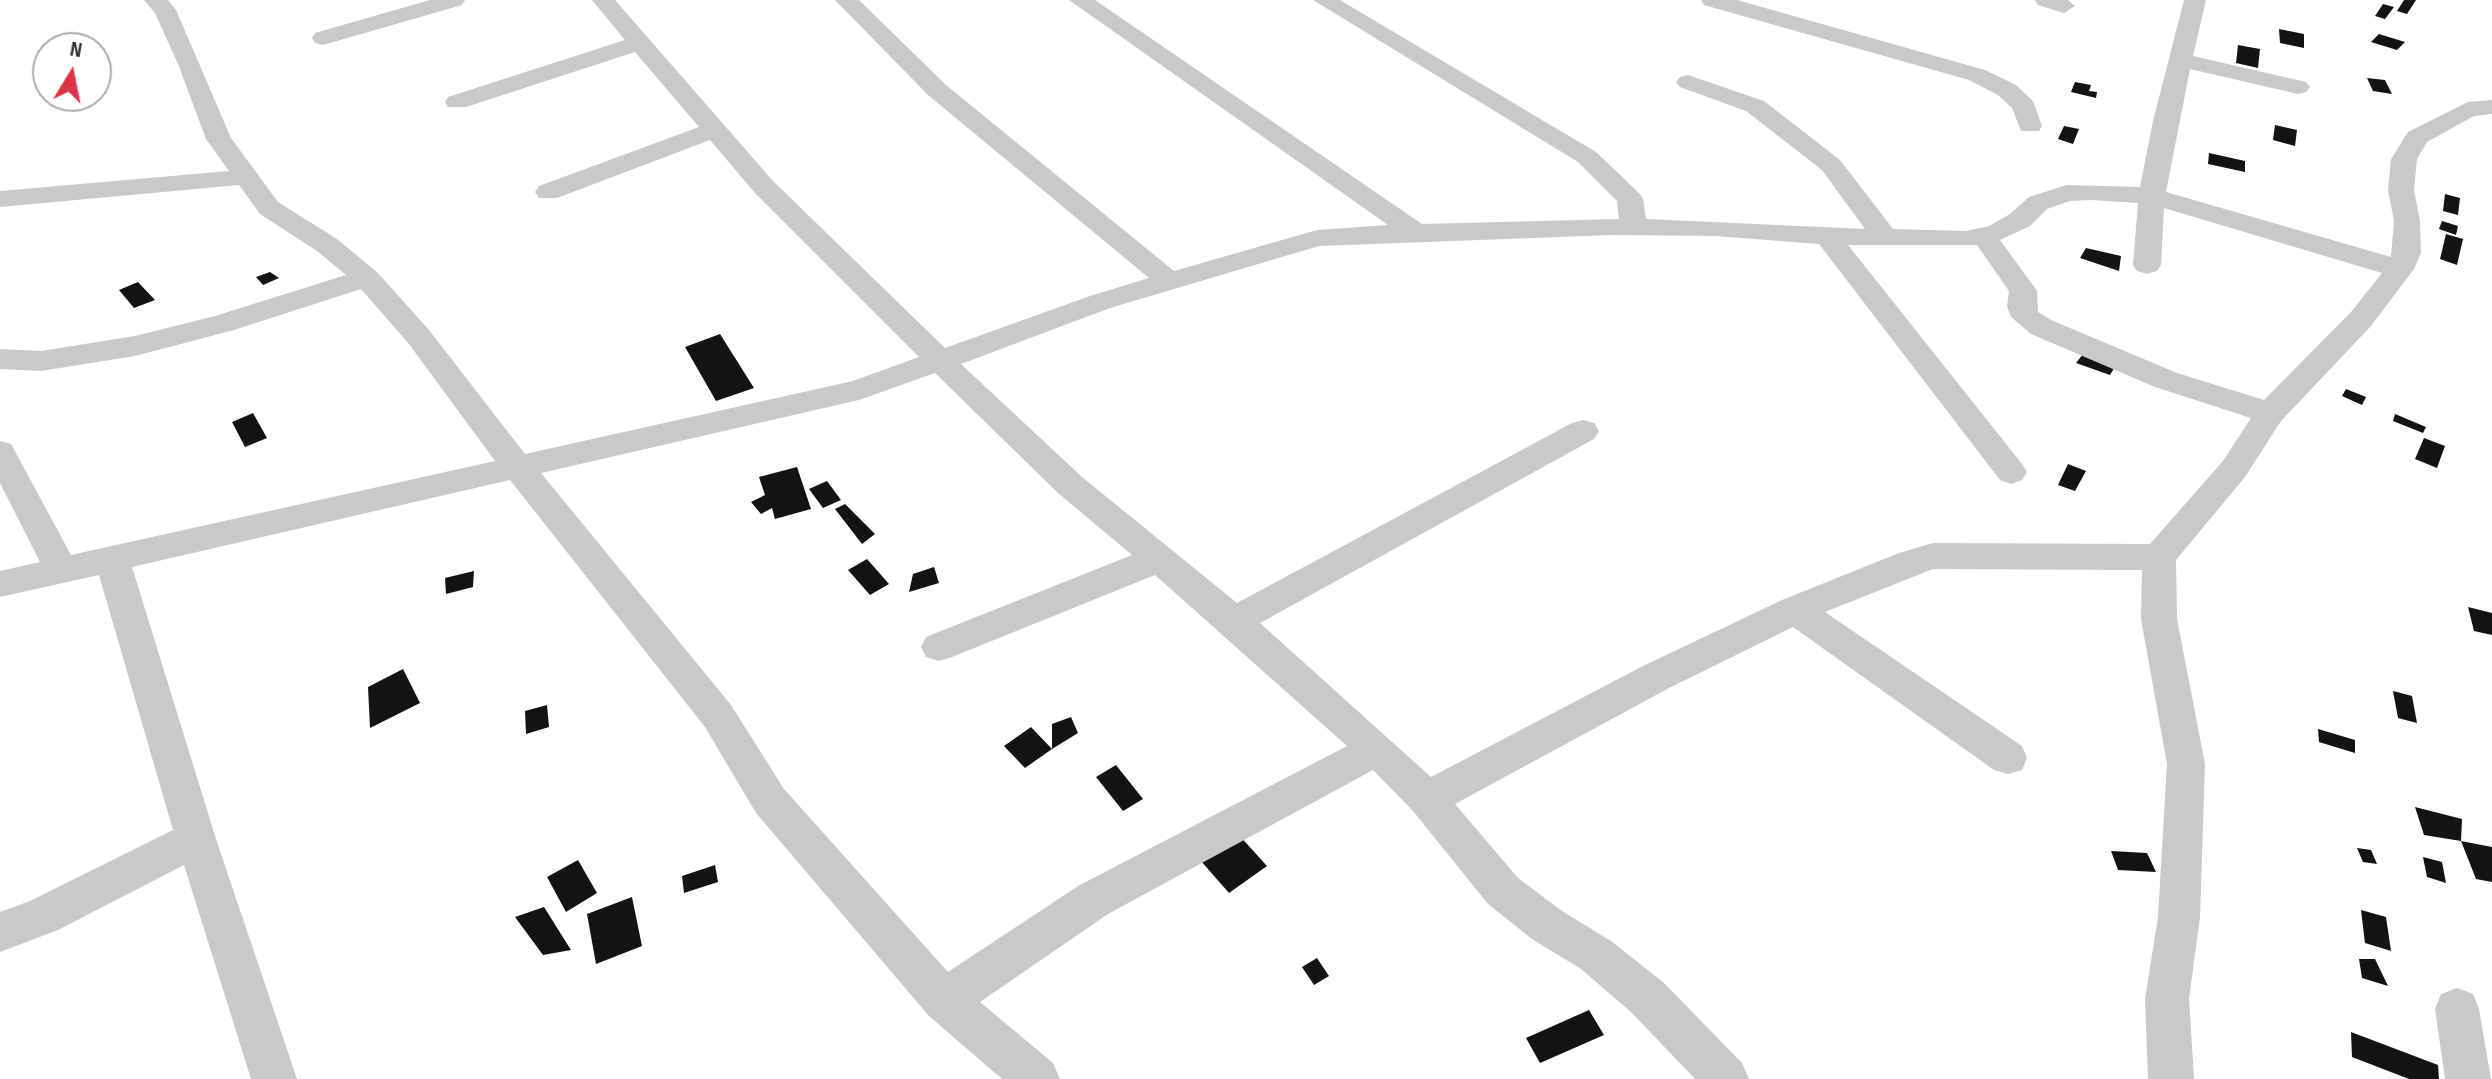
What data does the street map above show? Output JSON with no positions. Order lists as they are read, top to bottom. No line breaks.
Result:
{"north":"top"}
